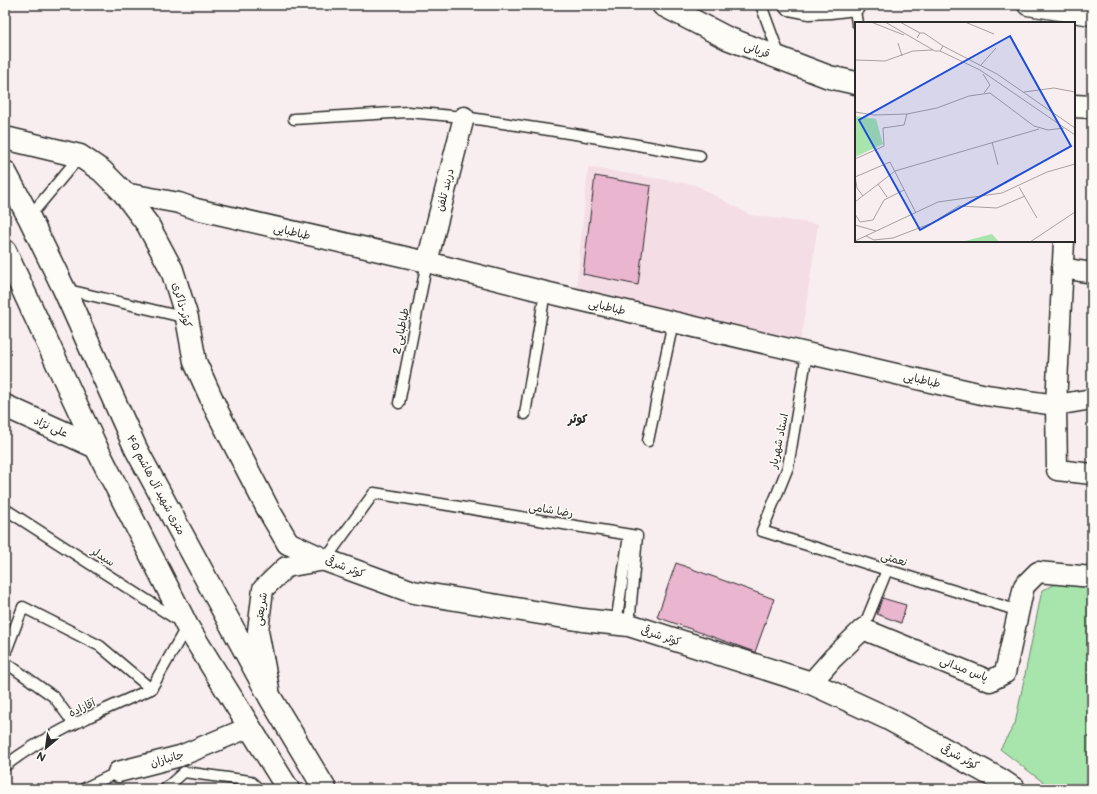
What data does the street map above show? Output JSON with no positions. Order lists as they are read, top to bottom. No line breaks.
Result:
{"streets":{"main road":["قربانی","کوثر-ذاکری","علی نژاد","۴۵ متری شهید آل هاشم","کوثر شرقی"],"street":["دربند تلفن","طباطبایی","شریعتی","پاس میدانی","جانبازان"],"lane":["طباطبایی 2","استاد شهریار","رضا شامی","سیدلر","نعمتی","آقازاده"]},"crossings":[["دربند تلفن","طباطبایی"],["دربند تلفن","طباطبایی 2"],["طباطبایی","کوثر-ذاکری"],["طباطبایی","طباطبایی 2"],["طباطبایی","استاد شهریار"],["کوثر-ذاکری","کوثر شرقی"],["استاد شهریار","نعمتی"],["۴۵ متری شهید آل هاشم","شریعتی"],["رضا شامی","کوثر شرقی"],["رضا شامی","شریعتی"],["نعمتی","پاس میدانی"],["کوثر شرقی","شریعتی"]],"districts":["کوثر"],"north":"bottom left"}
